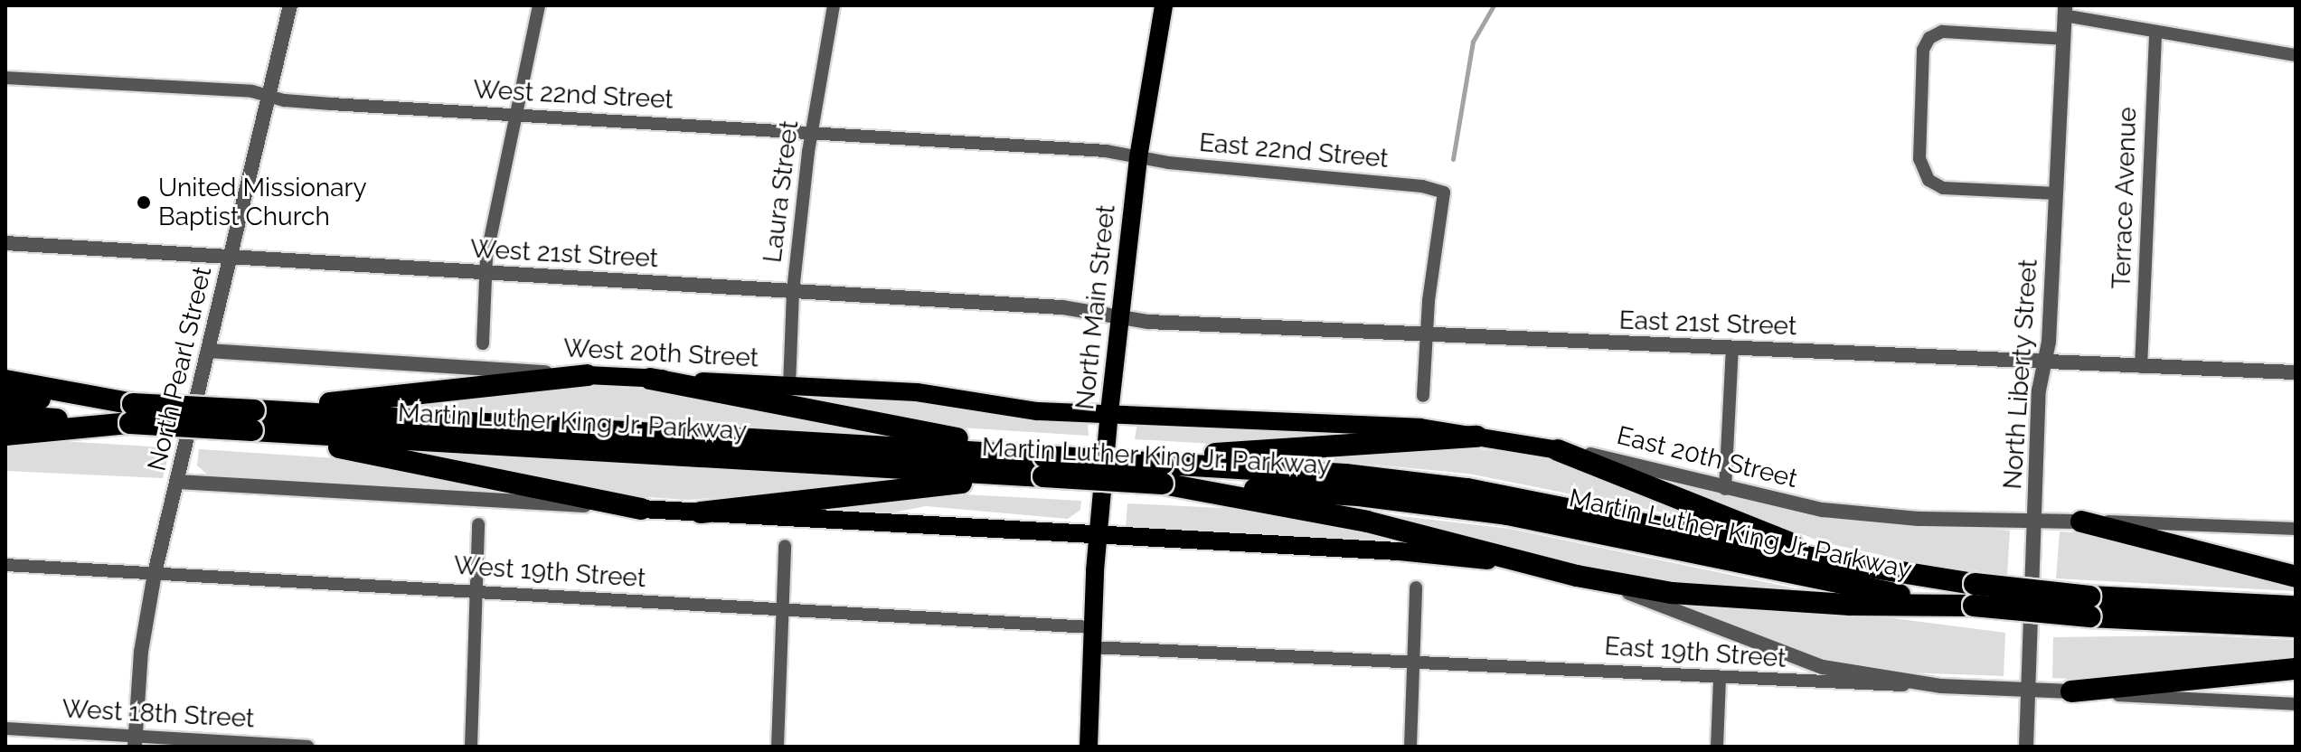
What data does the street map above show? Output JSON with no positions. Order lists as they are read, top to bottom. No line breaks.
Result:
{"streets":{"highway":["Martin Luther King Jr. Parkway"],"main road":["North Main Street","West 20th Street","East 20th Street"],"street":["West 22nd Street","East 22nd Street","Laura Street","Terrace Avenue","West 21st Street","East 21st Street","North Pearl Street","North Liberty Street","West 19th Street","East 19th Street","West 18th Street"]},"crossings":[["West 22nd Street","East 22nd Street"],["West 22nd Street","Laura Street"],["West 22nd Street","North Main Street"],["West 22nd Street","North Pearl Street"],["East 22nd Street","North Main Street"],["East 22nd Street","East 21st Street"],["Laura Street","West 21st Street"],["Laura Street","West 20th Street"],["Terrace Avenue","East 21st Street"],["West 21st Street","North Main Street"],["West 21st Street","East 21st Street"],["West 21st Street","North Pearl Street"],["North Main Street","East 21st Street"],["North Main Street","West 20th Street"],["North Main Street","East 20th Street"],["North Main Street","West 19th Street"],["North Main Street","East 19th Street"],["East 21st Street","North Liberty Street"],["West 20th Street","North Pearl Street"],["West 20th Street","East 20th Street"],["North Pearl Street","West 19th Street"],["North Pearl Street","West 18th Street"],["North Liberty Street","East 20th Street"],["North Liberty Street","East 19th Street"]],"places":["United Missionary Baptist Church"]}
